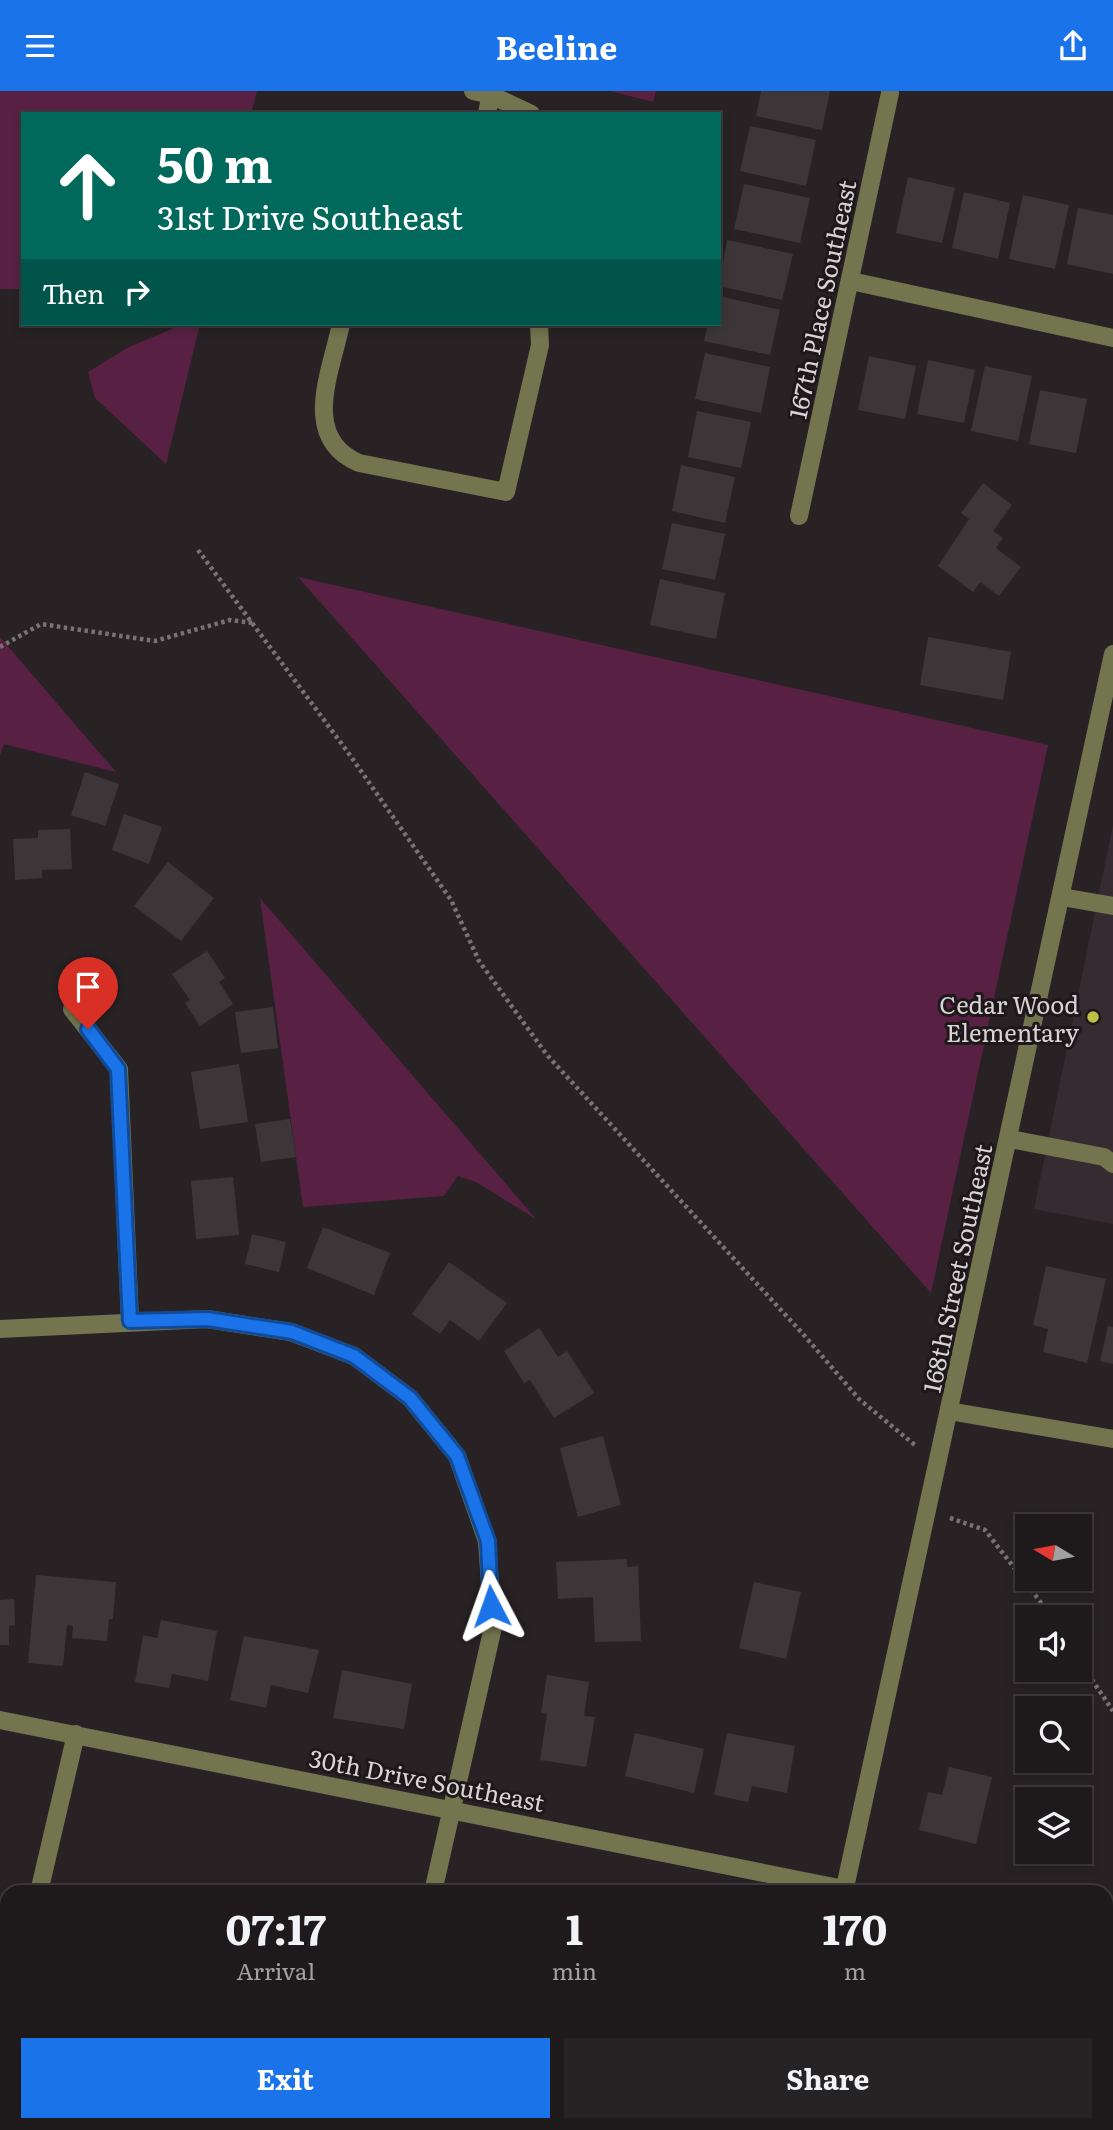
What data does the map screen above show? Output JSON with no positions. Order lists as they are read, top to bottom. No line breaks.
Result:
{"streets":{"street":["167th Place Southeast","168th Street Southeast","30th Drive Southeast"]},"places":["Cedar Wood Elementary"],"north":"left","page":{"header":"Beeline","turn":["50 m","31st Drive Southeast"],"then":"Then","eta":["07:17","Arrival","1","min","170","m"],"buttons":["Exit","Share"]}}
